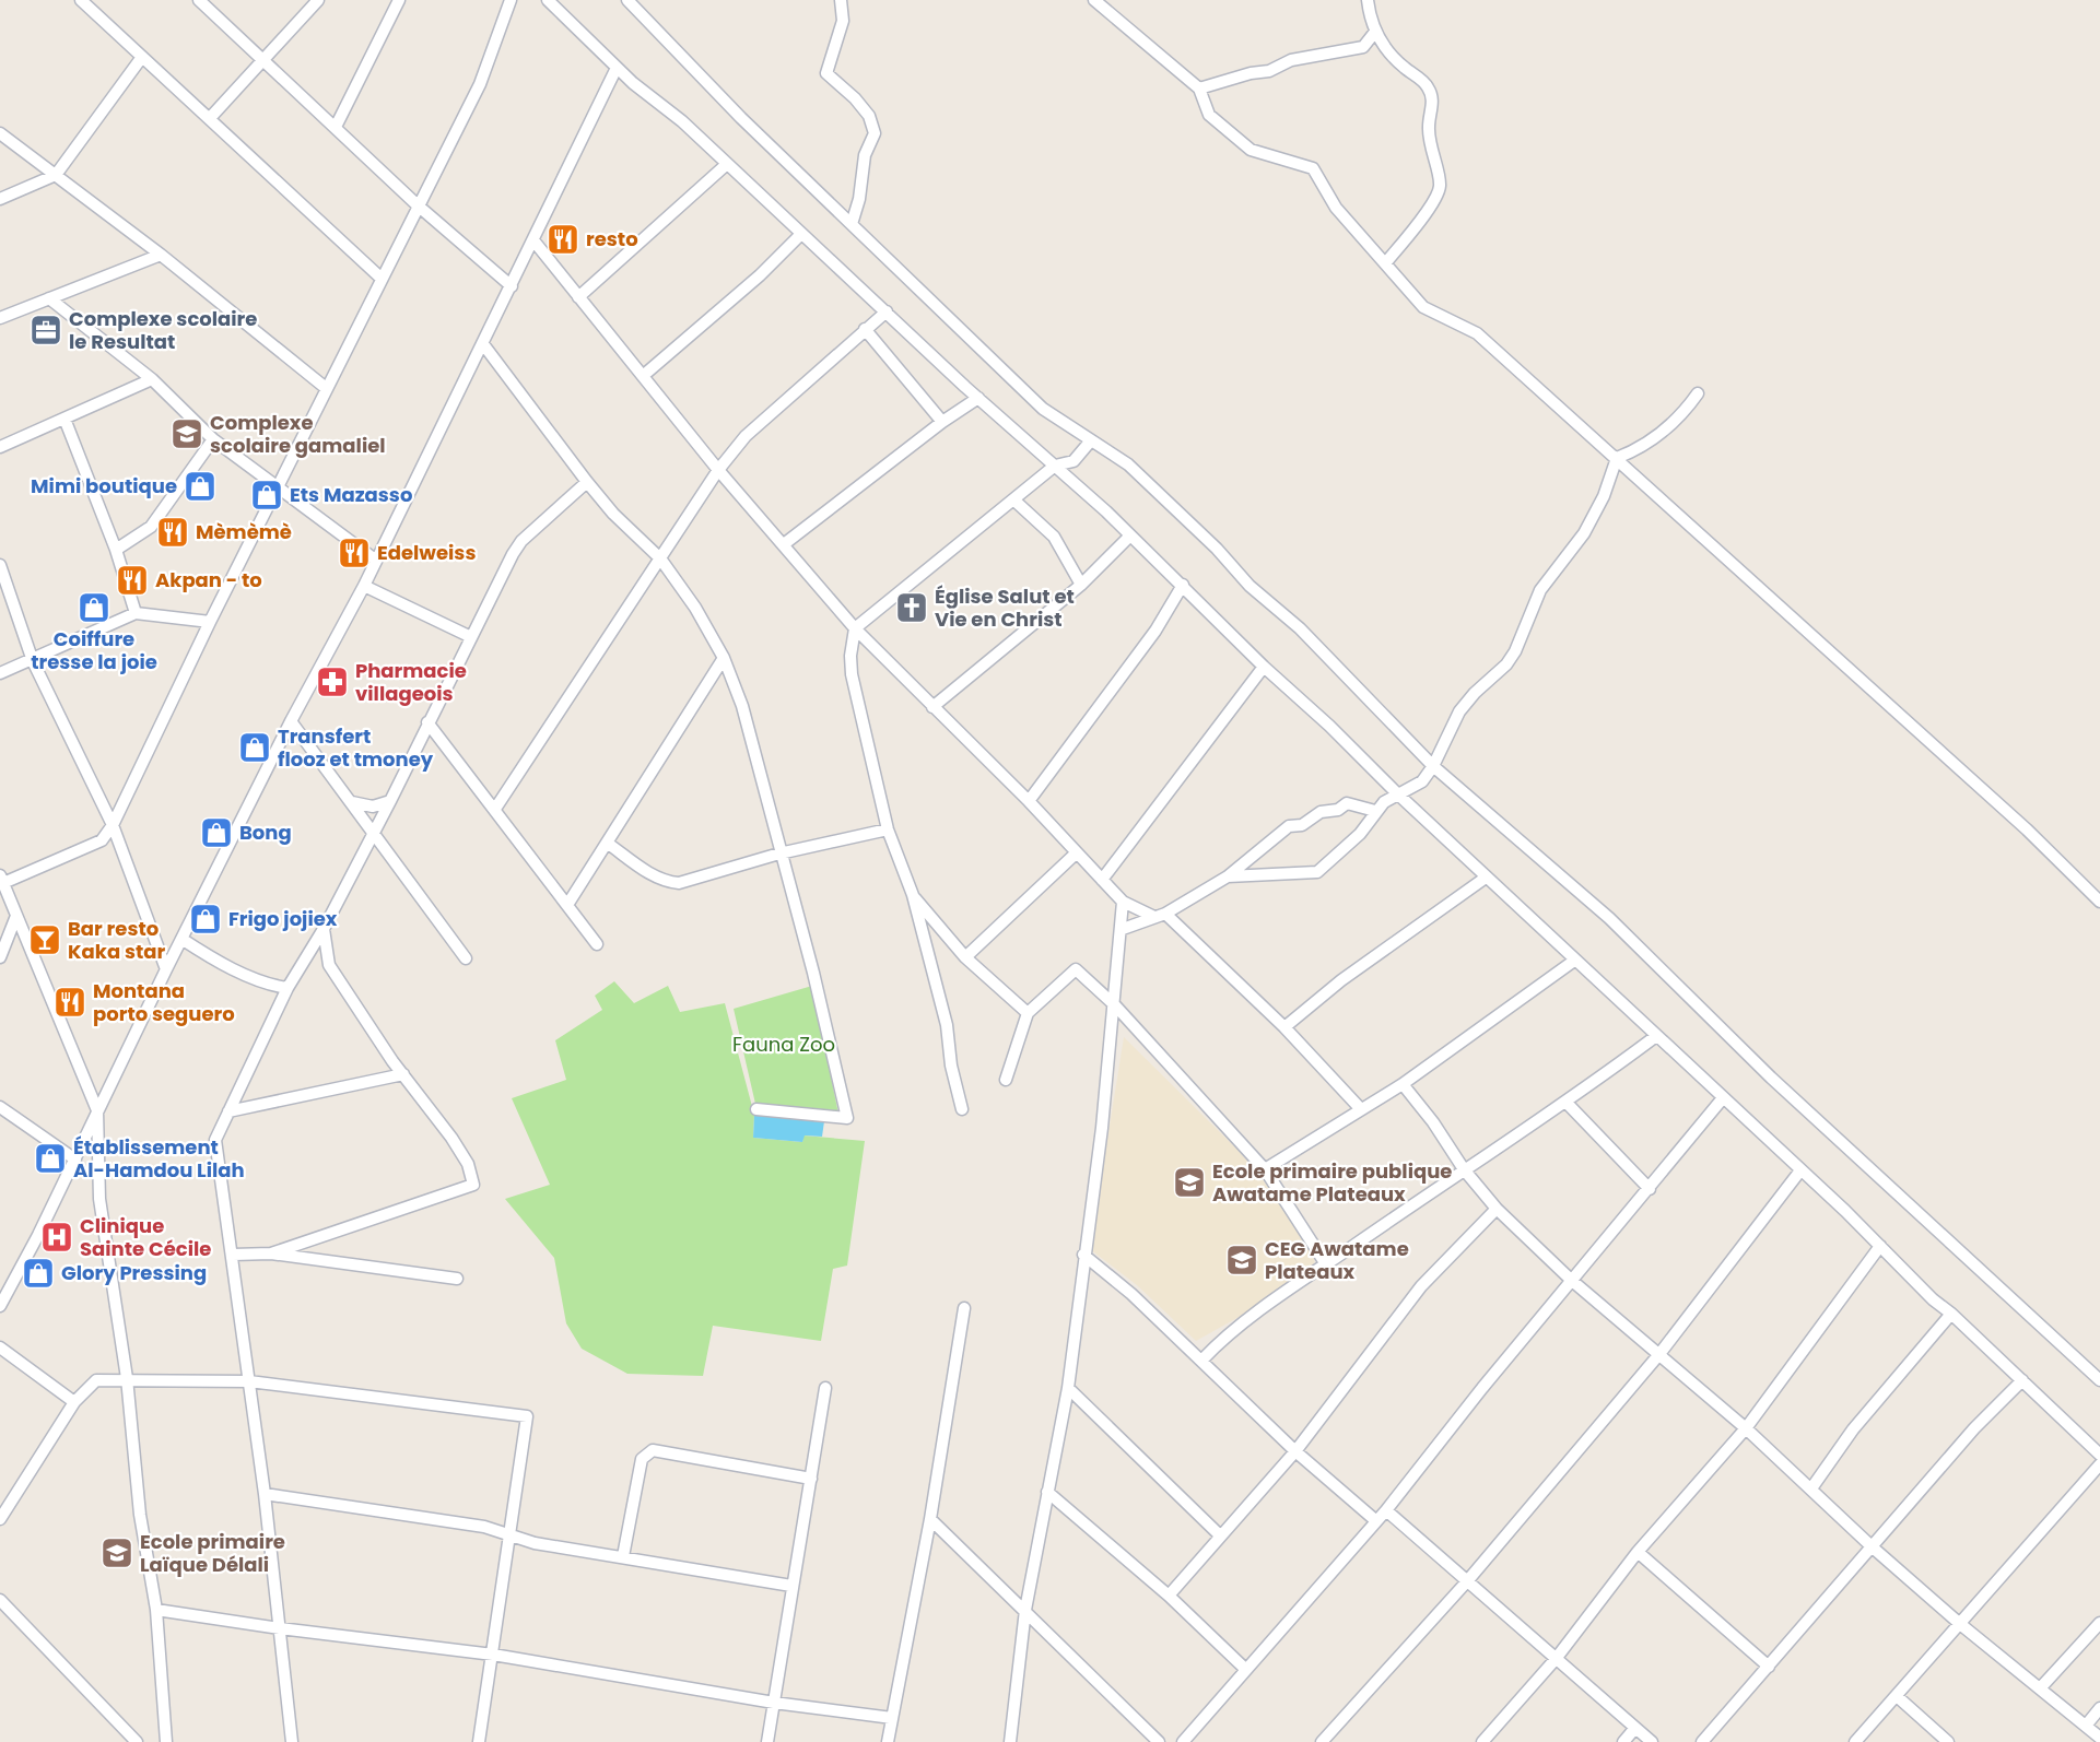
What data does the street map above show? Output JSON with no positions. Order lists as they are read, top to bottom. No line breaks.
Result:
{"parks":["Fauna Zoo"],"places":{"restaurant":["resto","Mèmèmè","Edelweiss","Akpan - to","Montana porto seguero"],"office":["Complexe scolaire le Resultat"],"school or university":["Complexe scolaire gamaliel","Ecole primaire publique Awatame Plateaux","CEG Awatame Plateaux","Ecole primaire Laïque Délali"],"shop":["Mimi boutique","Ets Mazasso","Coiffure tresse la joie","Transfert flooz et tmoney","Bong","Frigo jojiex","Établissement Al-Hamdou Lilah","Glory Pressing"],"church":["Église Salut et Vie en Christ"],"pharmacy":["Pharmacie villageois"],"bar":["Bar resto Kaka star"],"hospital":["Clinique Sainte Cécile"]}}
